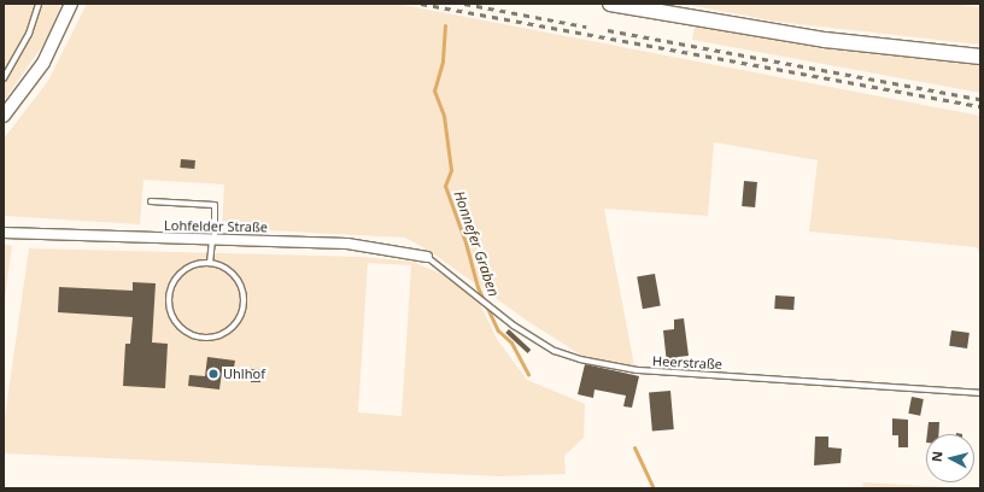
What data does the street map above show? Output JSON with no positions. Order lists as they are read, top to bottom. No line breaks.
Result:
{"streets":{"street":["Lohfelder Straße"],"lane":["Heerstraße"]},"crossings":[["Lohfelder Straße","Heerstraße"]],"water":["Honnefer Graben"],"places":["Uhlhof"],"north":"left"}
